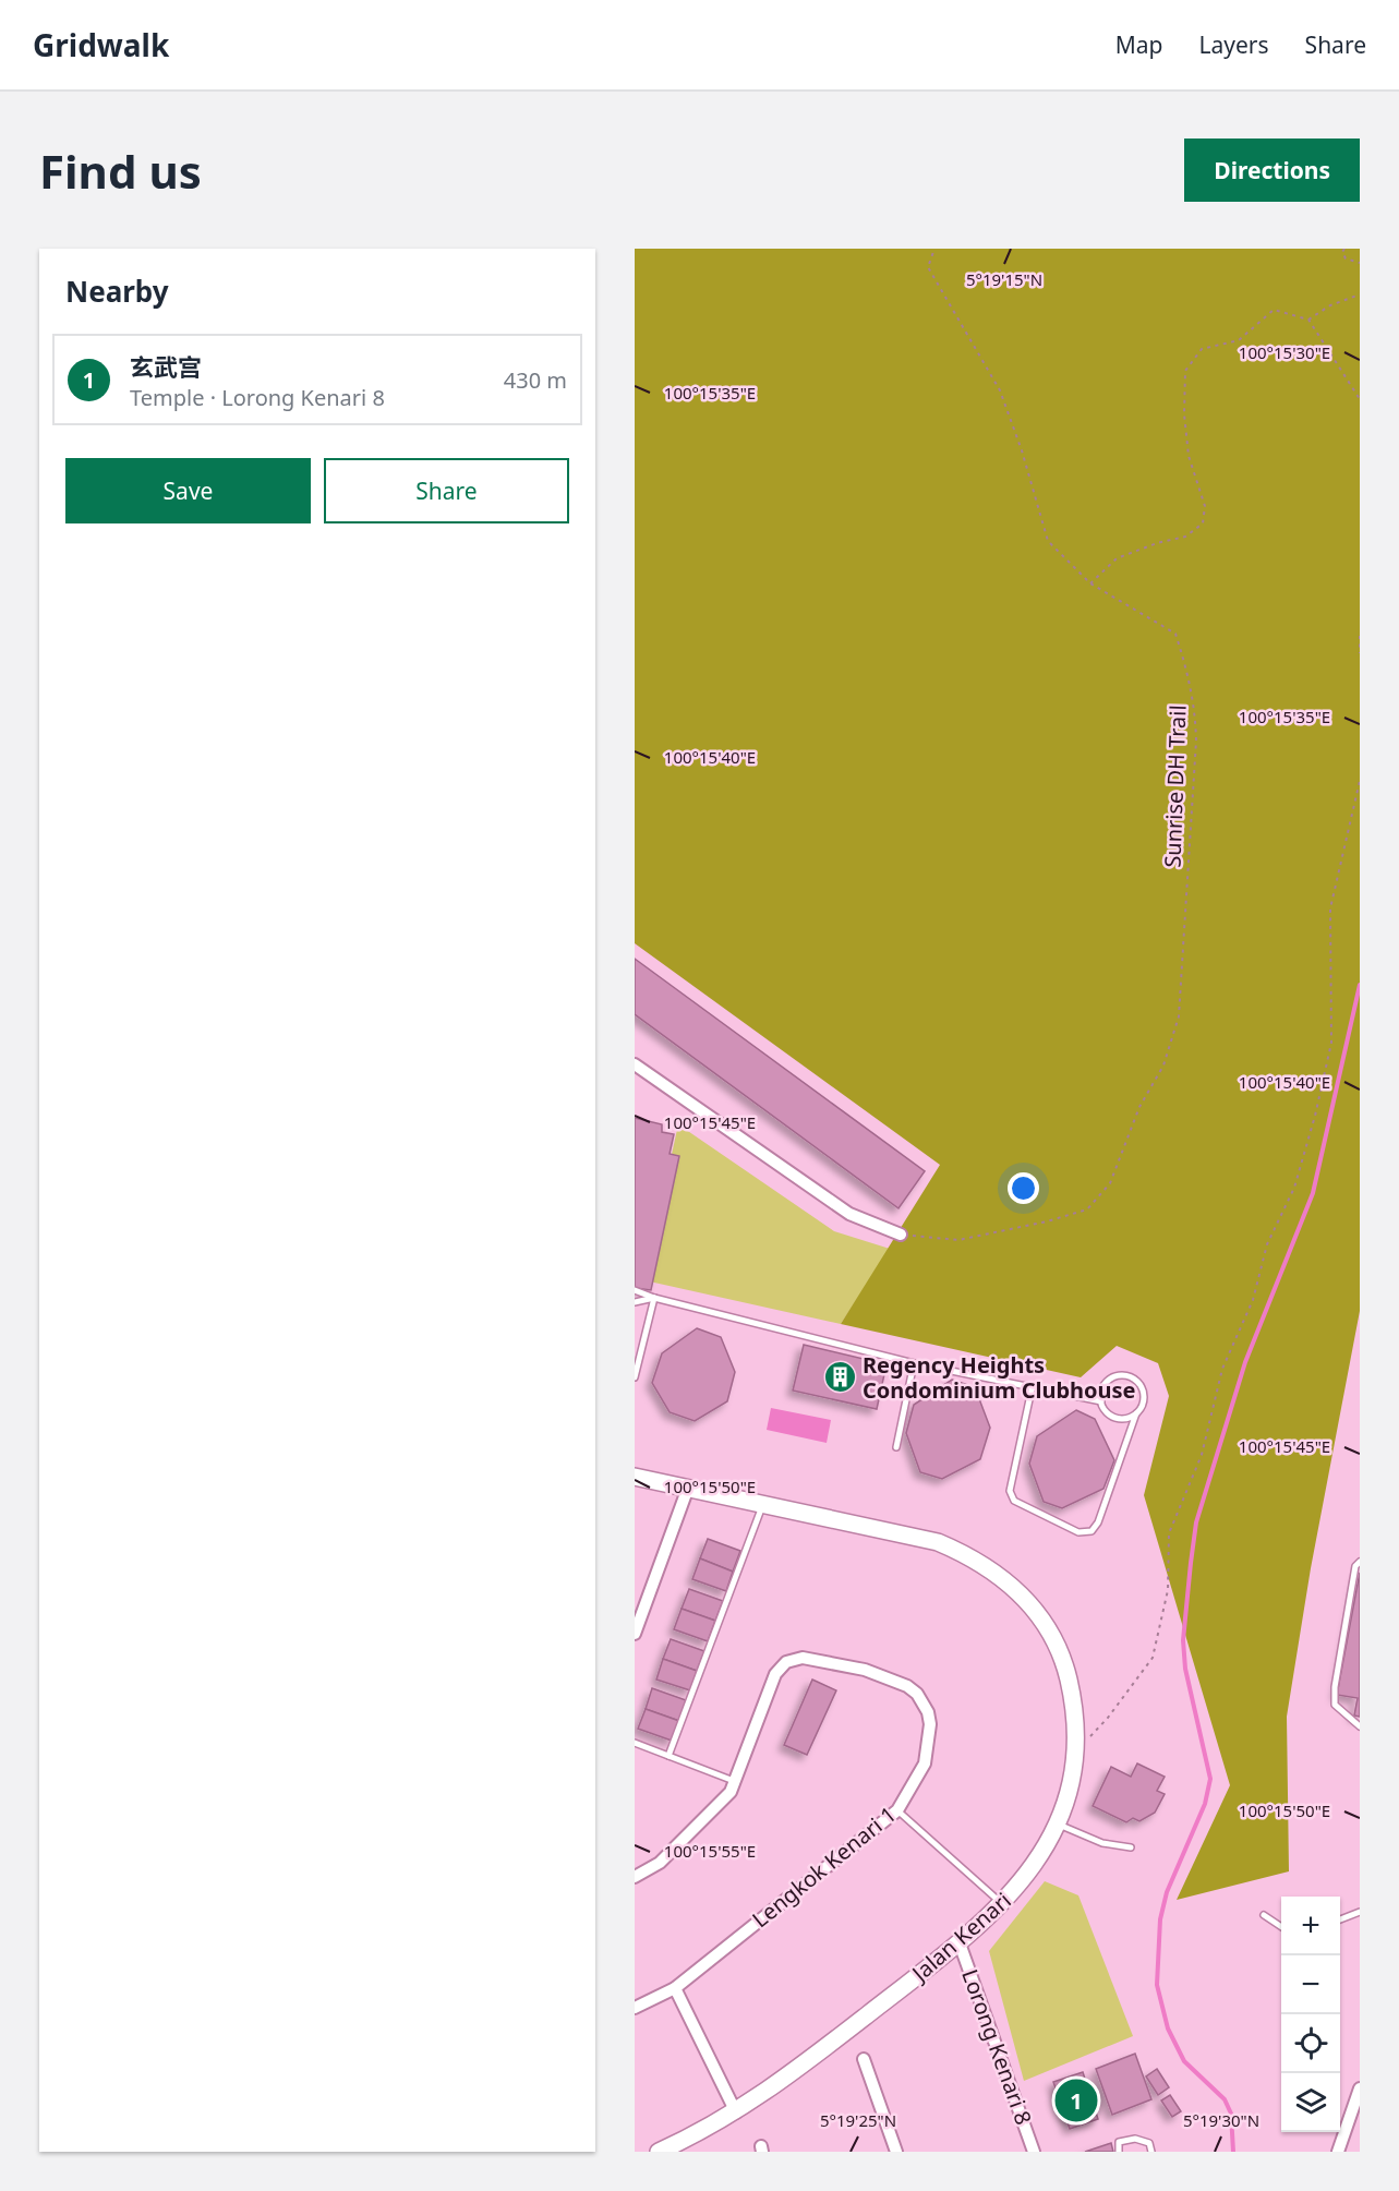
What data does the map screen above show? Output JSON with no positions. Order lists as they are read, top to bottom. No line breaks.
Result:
{"streets":{"street":["Lengkok Kenari 1","Jalan Kenari","Lorong Kenari 8"],"path":["Sunrise DH Trail"]},"crossings":[["Jalan Kenari","Lorong Kenari 8"]],"places":{"building":["Regency Heights Condominium Clubhouse"]},"page":{"header":"Gridwalk","nav":["Map","Layers","Share"],"buttons":["Directions",["Save","Share"]],"title":"Find us","heading":"Nearby","list":[{"mark":"1","name":"玄武宫","note":"Temple · Lorong Kenari 8","value":"430 m"}],"map_buttons":["+","−"],"pins":"1"},"coordinates":["5°19'15\"N","100°15'30\"E","100°15'35\"E","100°15'40\"E","100°15'45\"E","100°15'50\"E","100°15'55\"E","5°19'25\"N","5°19'30\"N"]}
